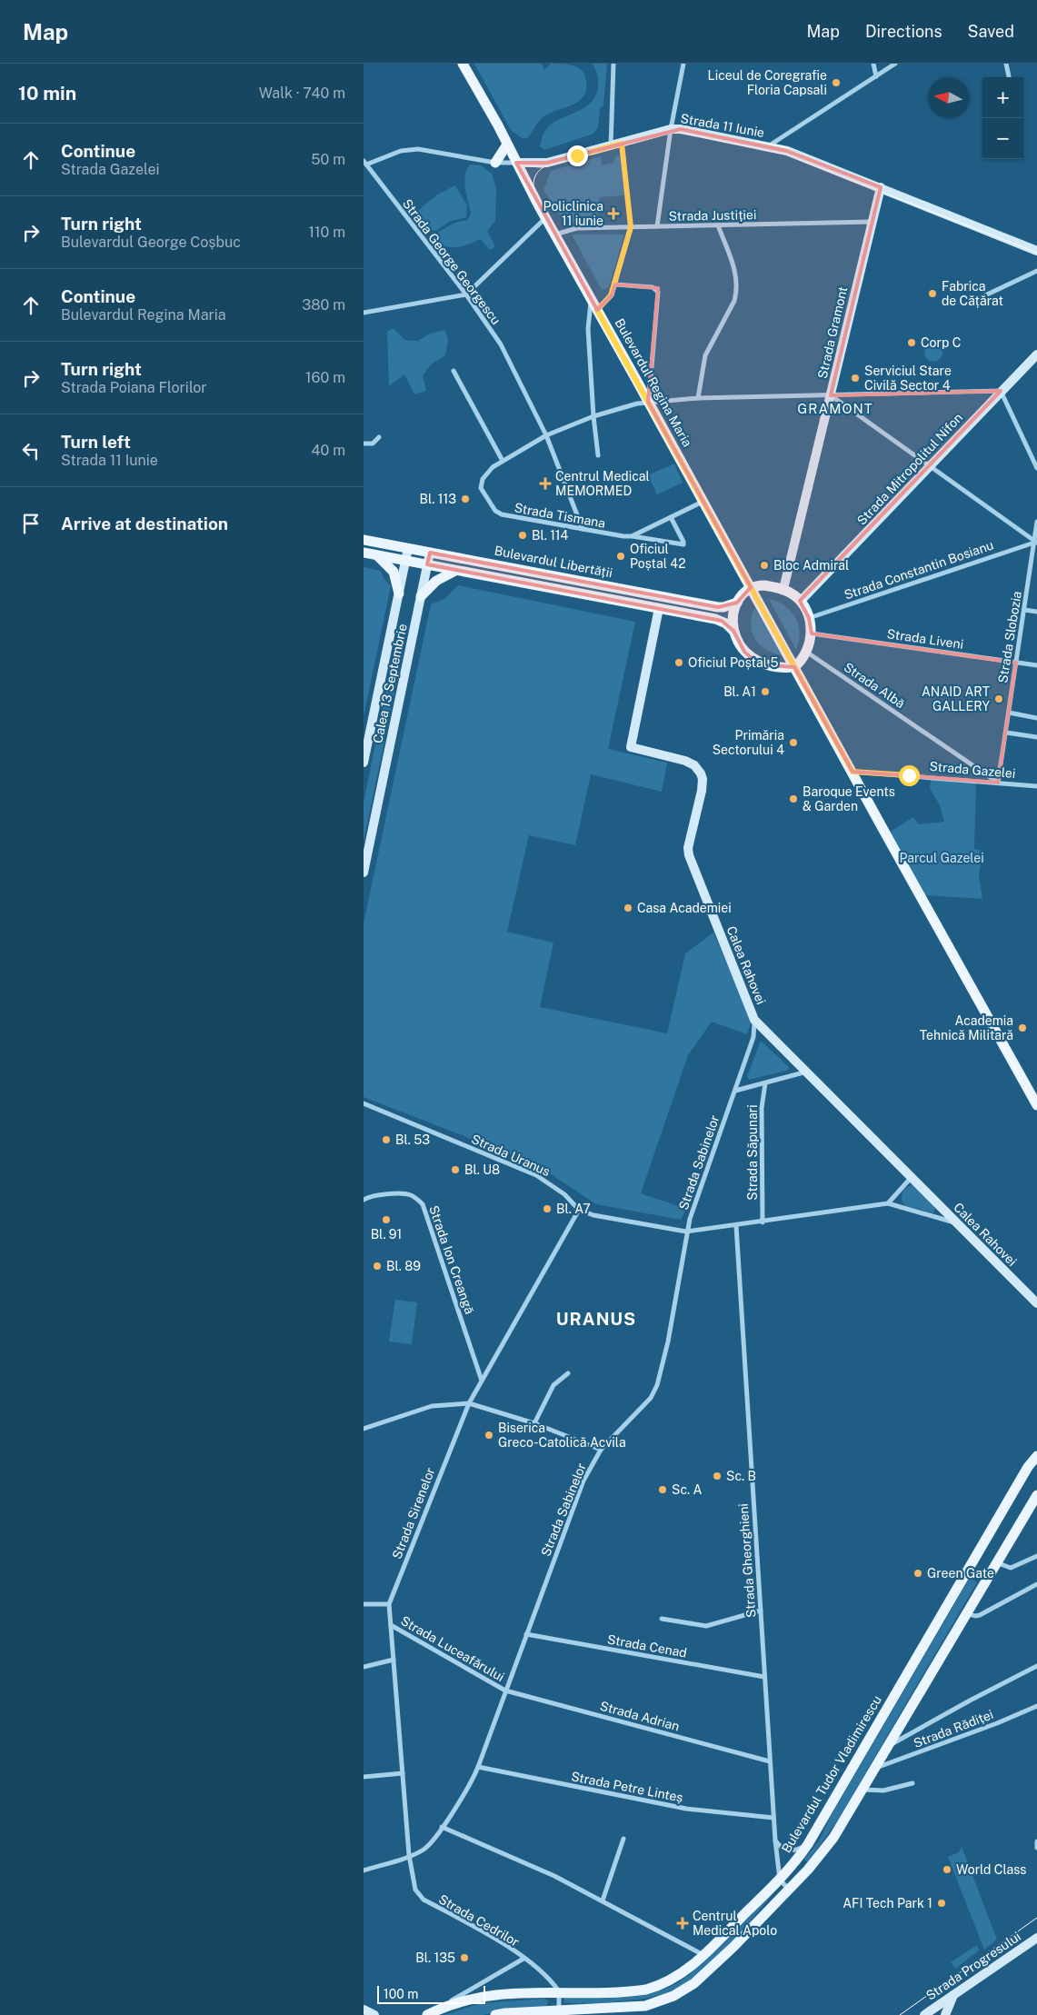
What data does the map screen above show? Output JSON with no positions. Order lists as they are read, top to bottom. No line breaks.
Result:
{"streets":{"main road":["Bulevardul Regina Maria","Bulevardul Libertății","Bulevardul Tudor Vladimirescu"],"street":["Strada 11 Iunie","Strada Justiției","Strada George Georgescu","Strada Gramont","Strada Mitropolitul Nifon","Strada Tismana","Strada Constantin Bosianu","Strada Slobozia","Strada Liveni","Calea 13 Septembrie","Strada Albă","Strada Gazelei","Calea Rahovei","Strada Săpunari","Strada Uranus","Strada Sabinelor","Strada Ion Creangă","Strada Sirenelor","Strada Gheorghieni","Strada Cenad","Strada Luceafărului","Strada Adrian","Strada Rădiței","Strada Petre Linteș","Strada Cedrilor","Strada Progresului"]},"crossings":[["Strada 11 Iunie","Strada George Georgescu"],["Strada 11 Iunie","Strada Gramont"],["Strada 11 Iunie","Bulevardul Regina Maria"],["Strada Justiției","Strada Gramont"],["Strada Justiției","Bulevardul Regina Maria"],["Strada George Georgescu","Strada Tismana"],["Bulevardul Regina Maria","Strada Gazelei"],["Bulevardul Libertății","Calea 13 Septembrie"],["Bulevardul Libertății","Calea Rahovei"],["Strada Constantin Bosianu","Strada Slobozia"],["Strada Slobozia","Strada Liveni"],["Strada Slobozia","Strada Albă"],["Strada Slobozia","Strada Gazelei"],["Strada Albă","Strada Gazelei"],["Calea Rahovei","Strada Sabinelor"],["Strada Uranus","Strada Sirenelor"],["Strada Sabinelor","Strada Sirenelor"],["Strada Sabinelor","Strada Cenad"],["Strada Sabinelor","Strada Luceafărului"],["Strada Sabinelor","Strada Adrian"],["Strada Sabinelor","Strada Petre Linteș"],["Strada Sabinelor","Strada Cedrilor"],["Strada Ion Creangă","Strada Sirenelor"],["Strada Sirenelor","Strada Luceafărului"],["Strada Sirenelor","Strada Cedrilor"],["Strada Gheorghieni","Strada Cenad"],["Strada Gheorghieni","Strada Adrian"],["Strada Gheorghieni","Bulevardul Tudor Vladimirescu"],["Strada Gheorghieni","Strada Petre Linteș"],["Strada Luceafărului","Strada Adrian"],["Bulevardul Tudor Vladimirescu","Strada Cedrilor"]],"districts":["GRAMONT","URANUS"],"parks":["Parcul Gazelei"],"places":{"other":["Liceul de Coregrafie Floria Capsali","Fabrica de Cățărat","Corp C","Serviciul Stare Civilă Sector 4","Bl. 113","Bl. 114","Oficiul Poștal 42","Bloc Admiral","Oficiul Poștal 5","Bl. A1","ANAID ART GALLERY","Primăria Sectorului 4","Baroque Events & Garden","Casa Academiei","Academia Tehnică Militară","Bl. 53","Bl. U8","Bl. A7","Bl. 91","Bl. 89","Biserica Greco-Catolică Acvila","Sc. B","Sc. A","Green Gate","World Class","AFI Tech Park 1","Bl. 135"],"health":["Policlinica 11 iunie","Centrul Medical MEMORMED","Centrul Medical Apolo"]},"scale_bar":"100 m","north":"left","page":{"header":"Map","nav":["Map","Directions","Saved"],"heading":["10 min","Walk · 740 m"],"map_buttons":["+","−"],"list":[["Continue","Strada Gazelei","50 m"],["Turn right","Bulevardul George Coșbuc","110 m"],["Continue","Bulevardul Regina Maria","380 m"],["Turn right","Strada Poiana Florilor","160 m"],["Turn left","Strada 11 Iunie","40 m"],"Arrive at destination"],"scale":"100 m"}}
